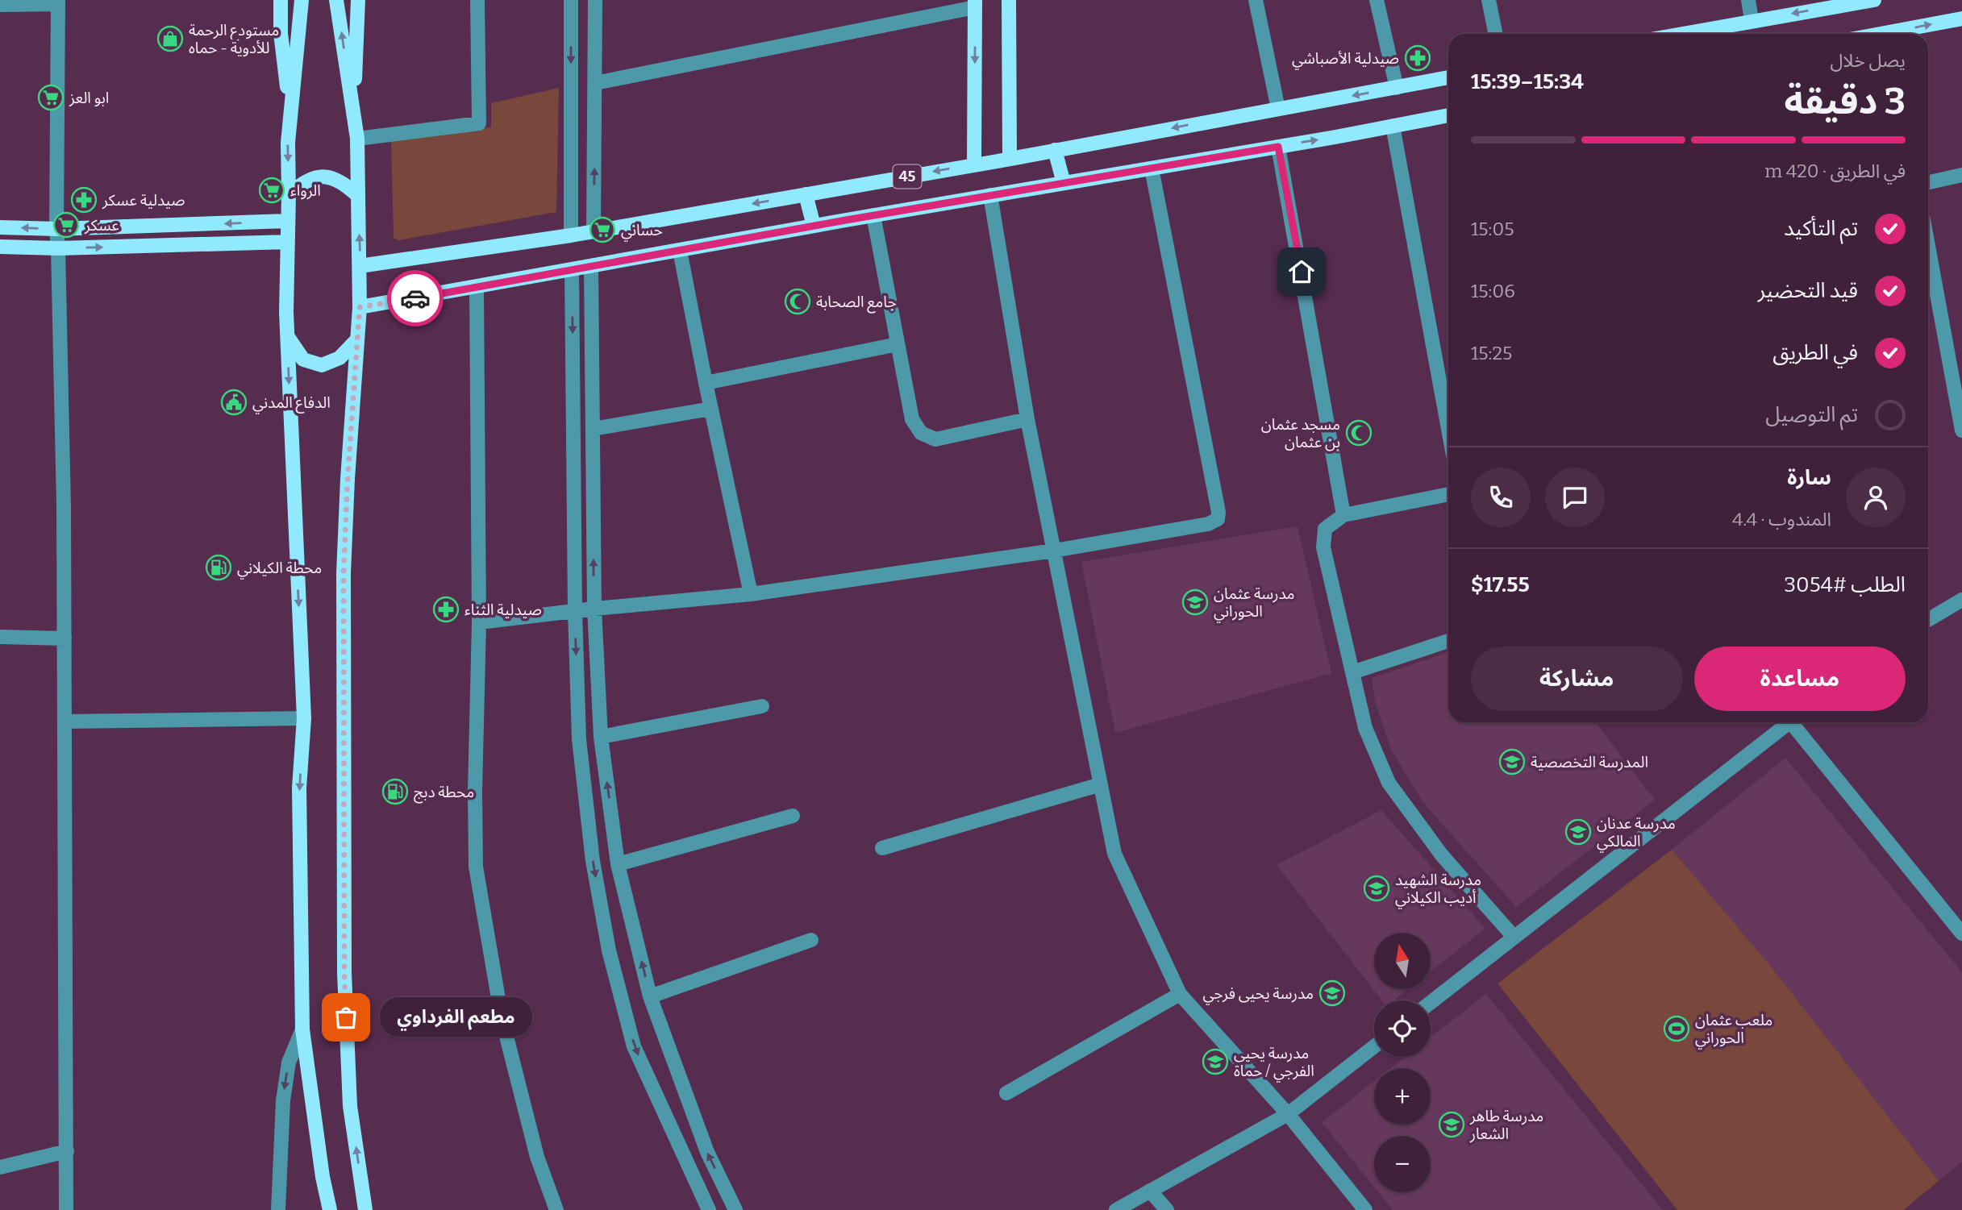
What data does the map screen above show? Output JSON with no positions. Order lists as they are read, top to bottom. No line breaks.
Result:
{"streets":{"main road":["45"]},"places":{"shop":["مستودع الرحمة للأدوية - حماه"],"pharmacy":["صيدلية الأصباشي","صيدلية عسكر","صيدلية الثناء"],"supermarket":["ابو العز","الرواء","عسكر","حساني"],"mosque":["جامع الصحابة","مسجد عثمان بن عثمان"],"public building":["الدفاع المدني"],"fuel station":["محطة الكيلاني","محطة دبج"],"school or university":["مدرسة عثمان الحوراني","المدرسة التخصصية","مدرسة عدنان المالكي","مدرسة الشهيد أديب الكيلاني","مدرسة يحيى فرجي","مدرسة يحيى الفرجي / حماة","مدرسة طاهر الشعار"],"other":["مطعم الفرداوي"],"sports":["ملعب عثمان الحوراني"]},"north":"top","page":{"heading":["3 دقيقة","يصل خلال","15:34–15:39"],"panel":["سارة","المندوب · 4.4","الطلب #3054","$17.55"],"bar":"في الطريق · 420 m","list":[["تم التأكيد","15:05"],["قيد التحضير","15:06"],["في الطريق","15:25"],"تم التوصيل"],"buttons":["مساعدة","مشاركة"],"map_buttons":["+","−"],"bubble":"مطعم الفرداوي"}}
